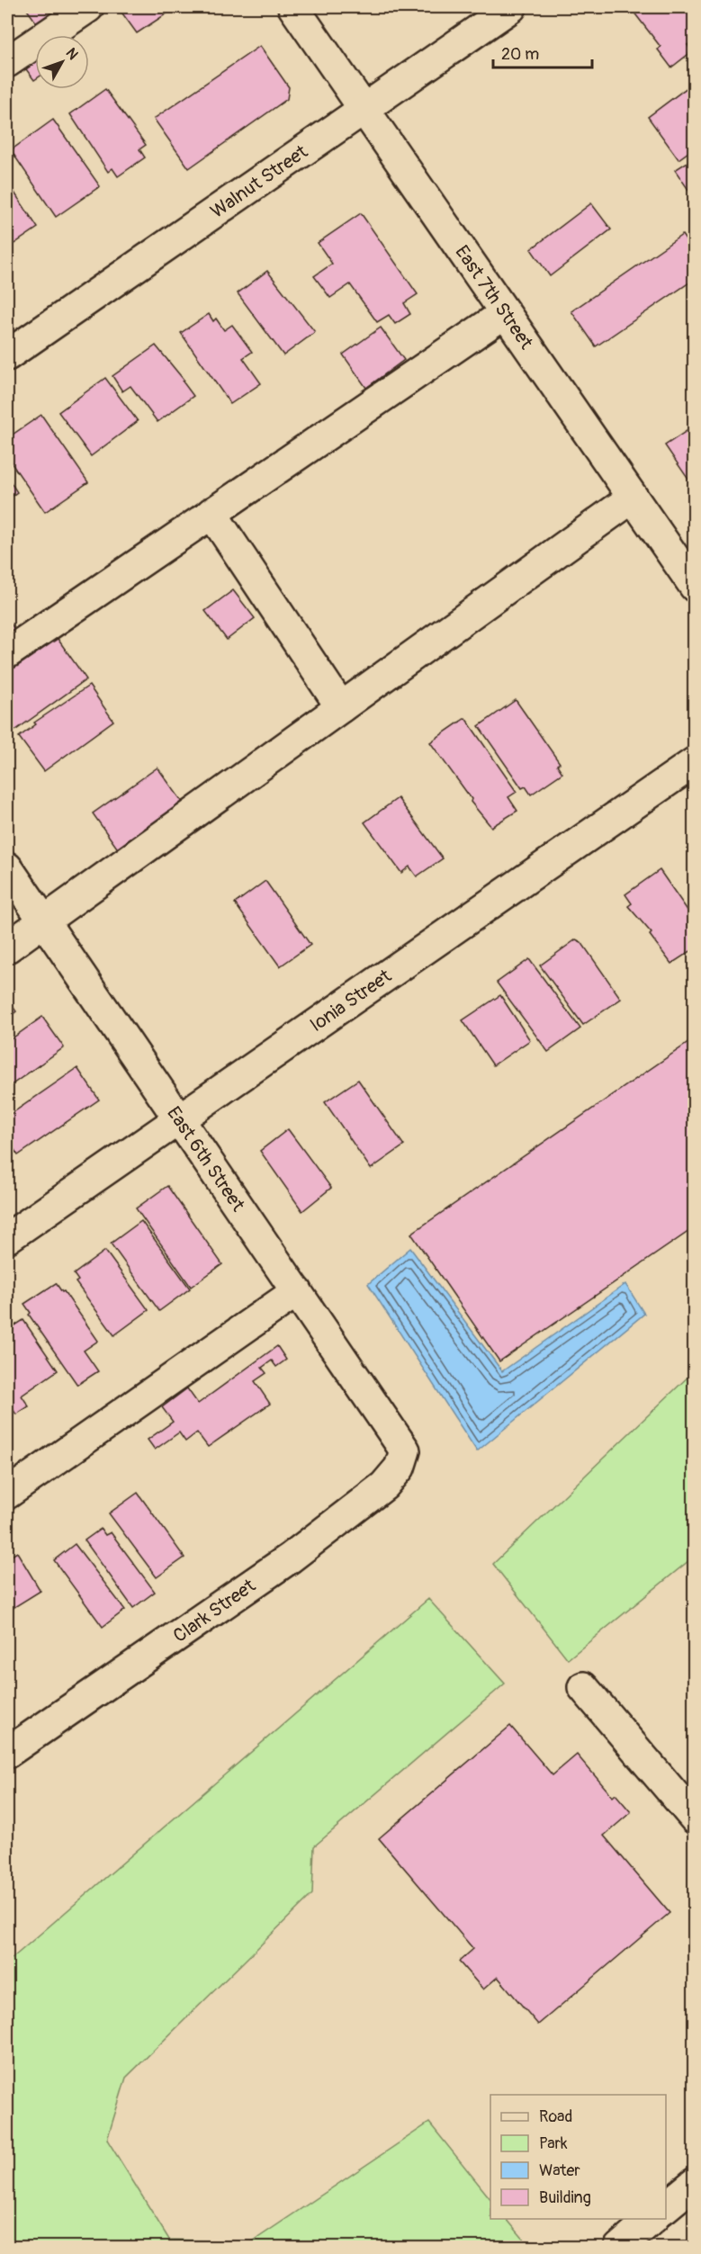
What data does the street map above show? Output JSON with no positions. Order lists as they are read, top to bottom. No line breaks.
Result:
{"streets":{"street":["Walnut Street","East 7th Street","Ionia Street","East 6th Street","Clark Street"]},"crossings":[["Walnut Street","East 7th Street"],["Ionia Street","East 6th Street"],["East 6th Street","Clark Street"]],"legend":["Road","Park","Water","Building"],"scale_bar":"20 m","north":"top right"}
